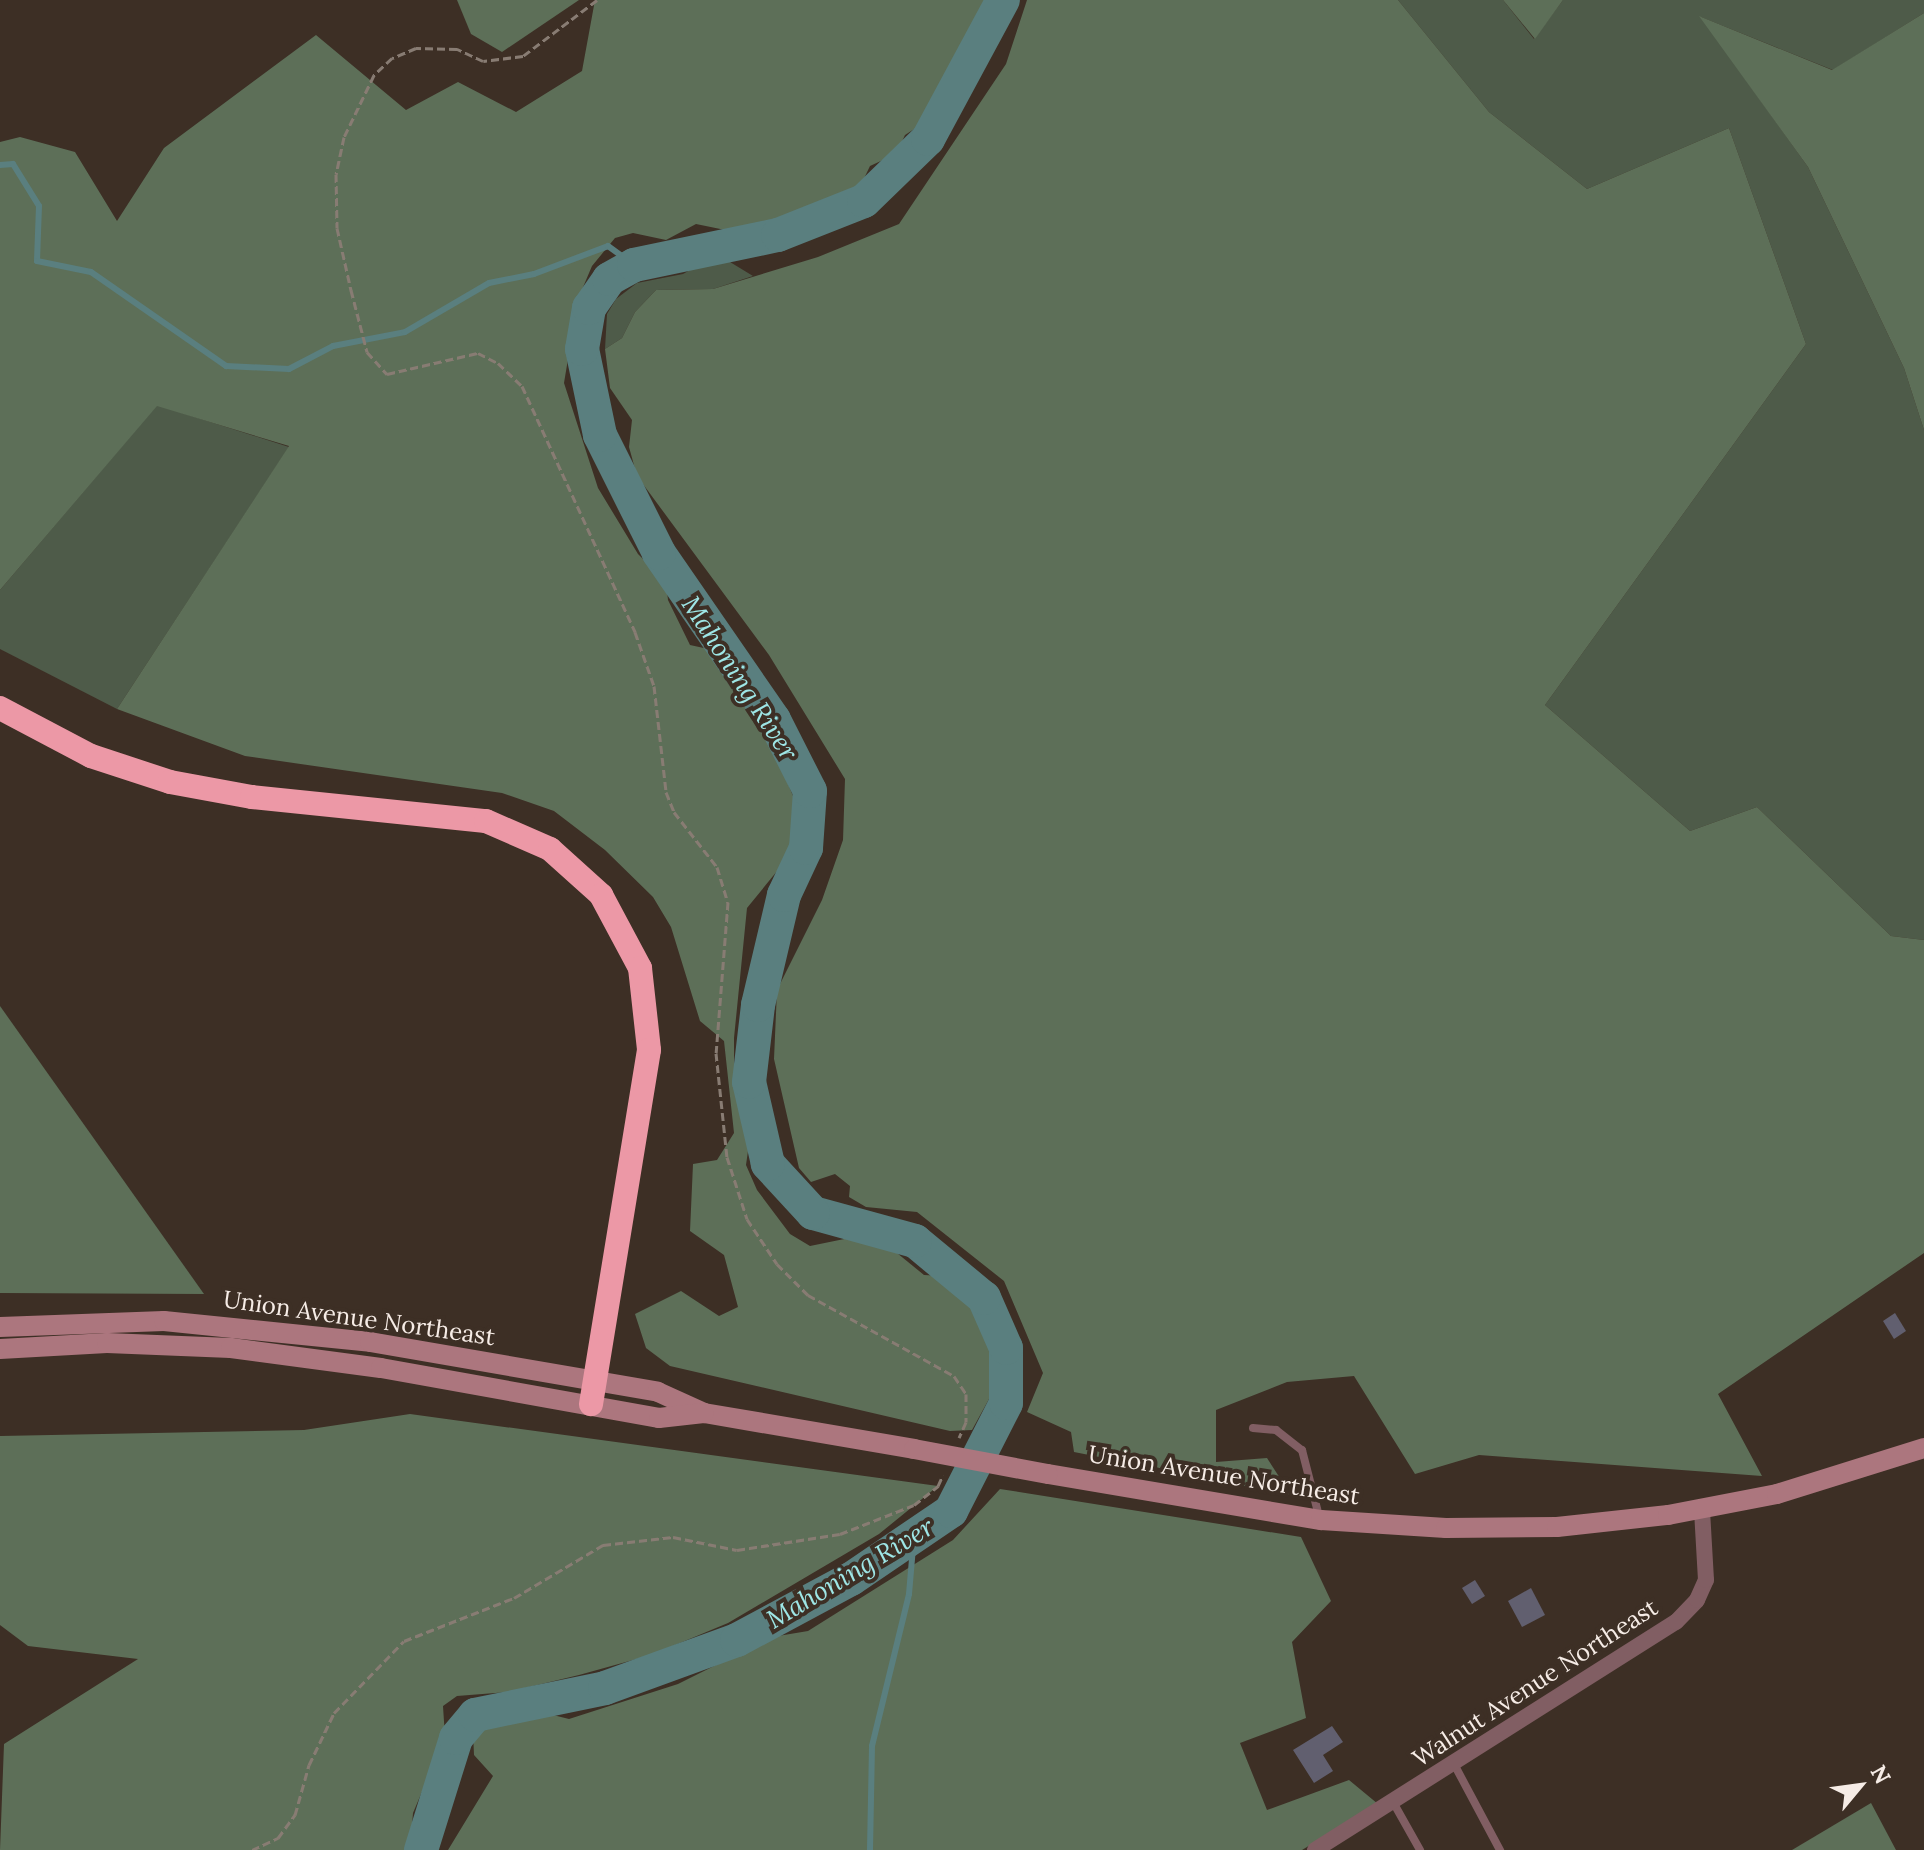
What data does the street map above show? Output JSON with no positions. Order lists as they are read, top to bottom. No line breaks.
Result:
{"streets":{"main road":["Union Avenue Northeast"],"street":["Walnut Avenue Northeast"]},"crossings":[["Union Avenue Northeast","Walnut Avenue Northeast"]],"water":["Mahoning River"],"north":"top right"}
